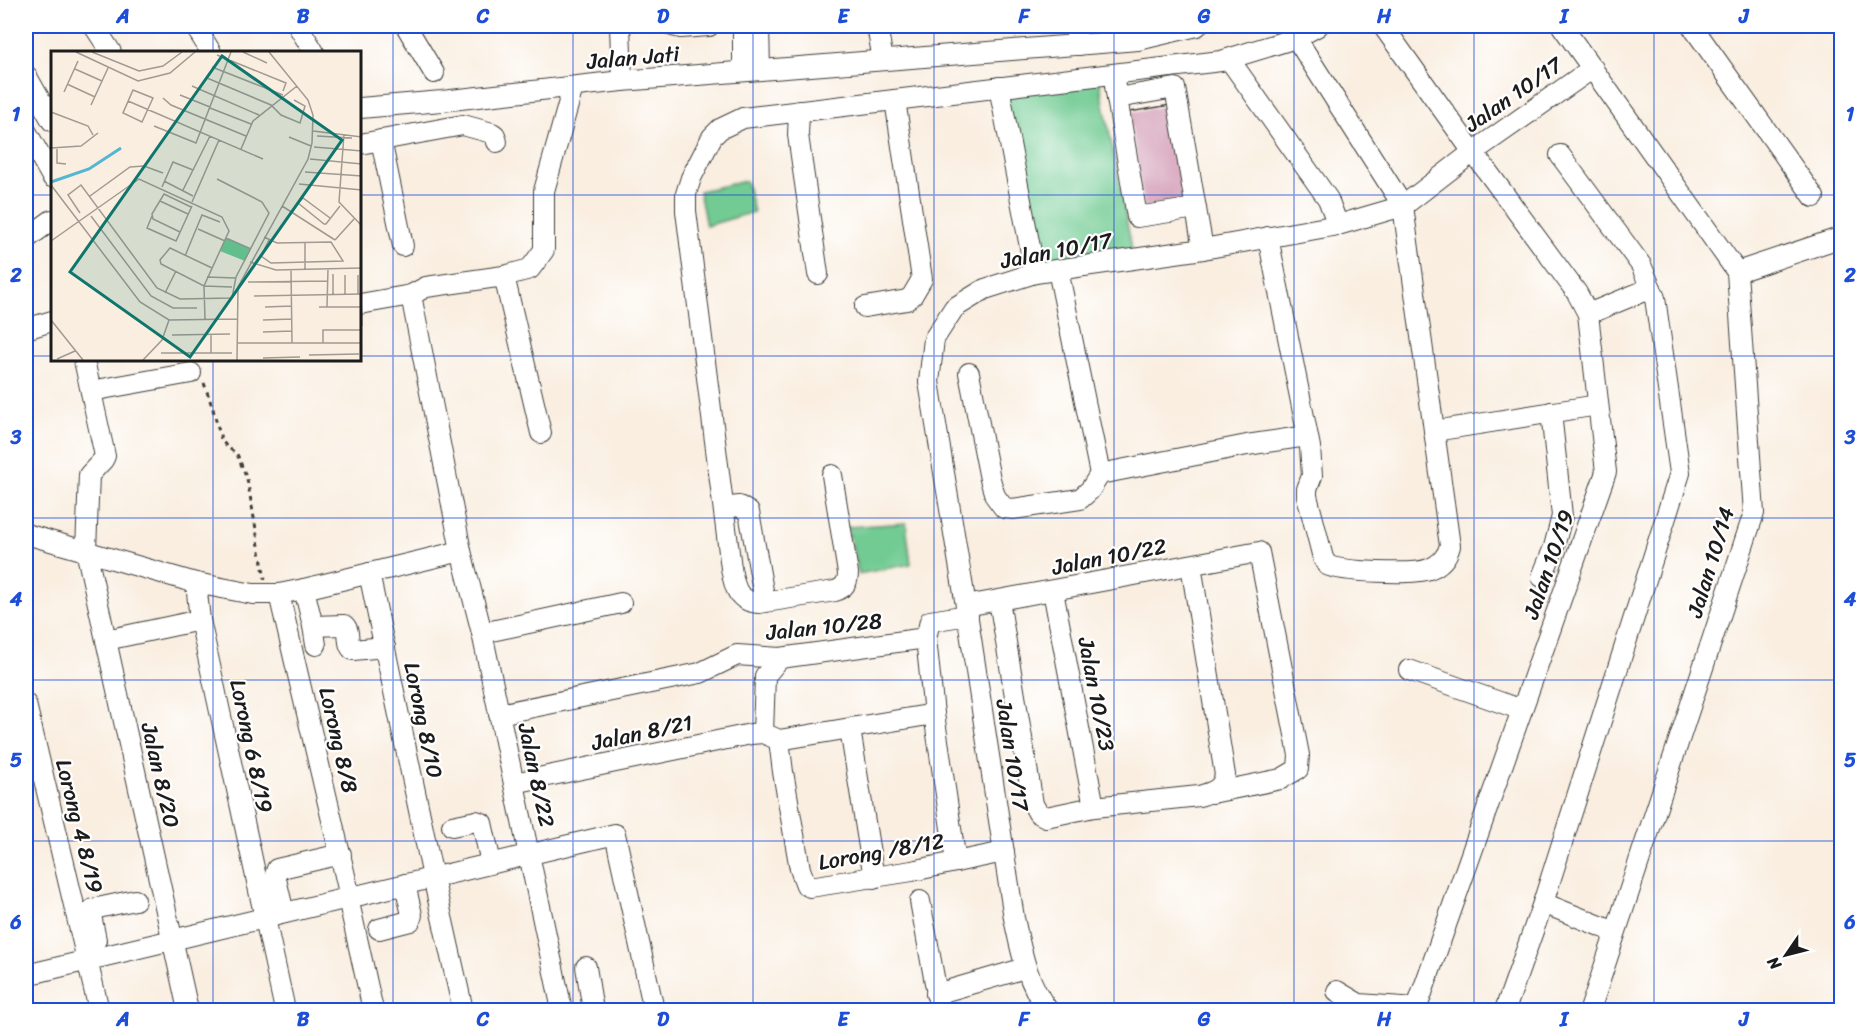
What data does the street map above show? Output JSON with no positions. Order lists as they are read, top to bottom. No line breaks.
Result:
{"streets":{"street":["Jalan Jati","Jalan 10/17","Jalan 10/22","Jalan 10/14","Jalan 10/19","Jalan 10/28","Jalan 10/23","Lorong 8/10","Jalan 8/21","Lorong 8/8","Lorong 6 8/19","Jalan 8/20","Jalan 8/22","Lorong 4 8/19","Lorong /8/12"]},"crossings":[["Jalan 10/17","Jalan 10/22"],["Jalan 10/17","Jalan 10/19"],["Jalan 10/17","Lorong /8/12"],["Jalan 10/22","Jalan 10/23"],["Jalan 10/28","Jalan 8/22"],["Jalan 8/21","Jalan 8/22"],["Jalan 8/21","Lorong /8/12"]],"north":"bottom left","grid":{"columns":["A","B","C","D","E","F","G","H","I","J"],"rows":["1","2","3","4","5","6"]}}
